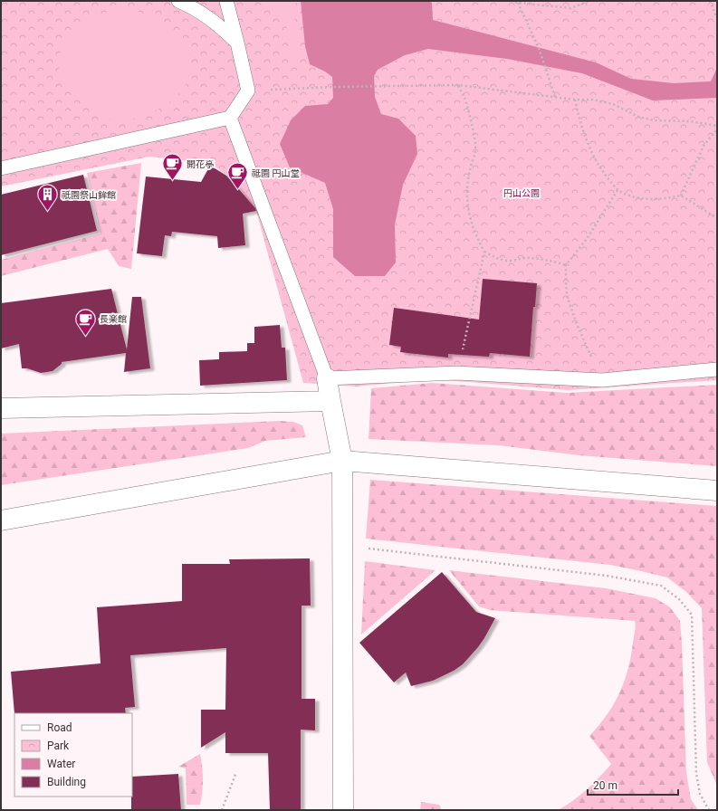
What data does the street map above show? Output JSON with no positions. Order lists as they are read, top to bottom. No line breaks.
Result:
{"parks":["円山公園"],"places":{"cafe":["開花亭","祗園 円山堂","長楽館"],"building":["祇園祭山鉾館"]},"legend":["Road","Park","Water","Building"],"scale_bar":"20 m"}
